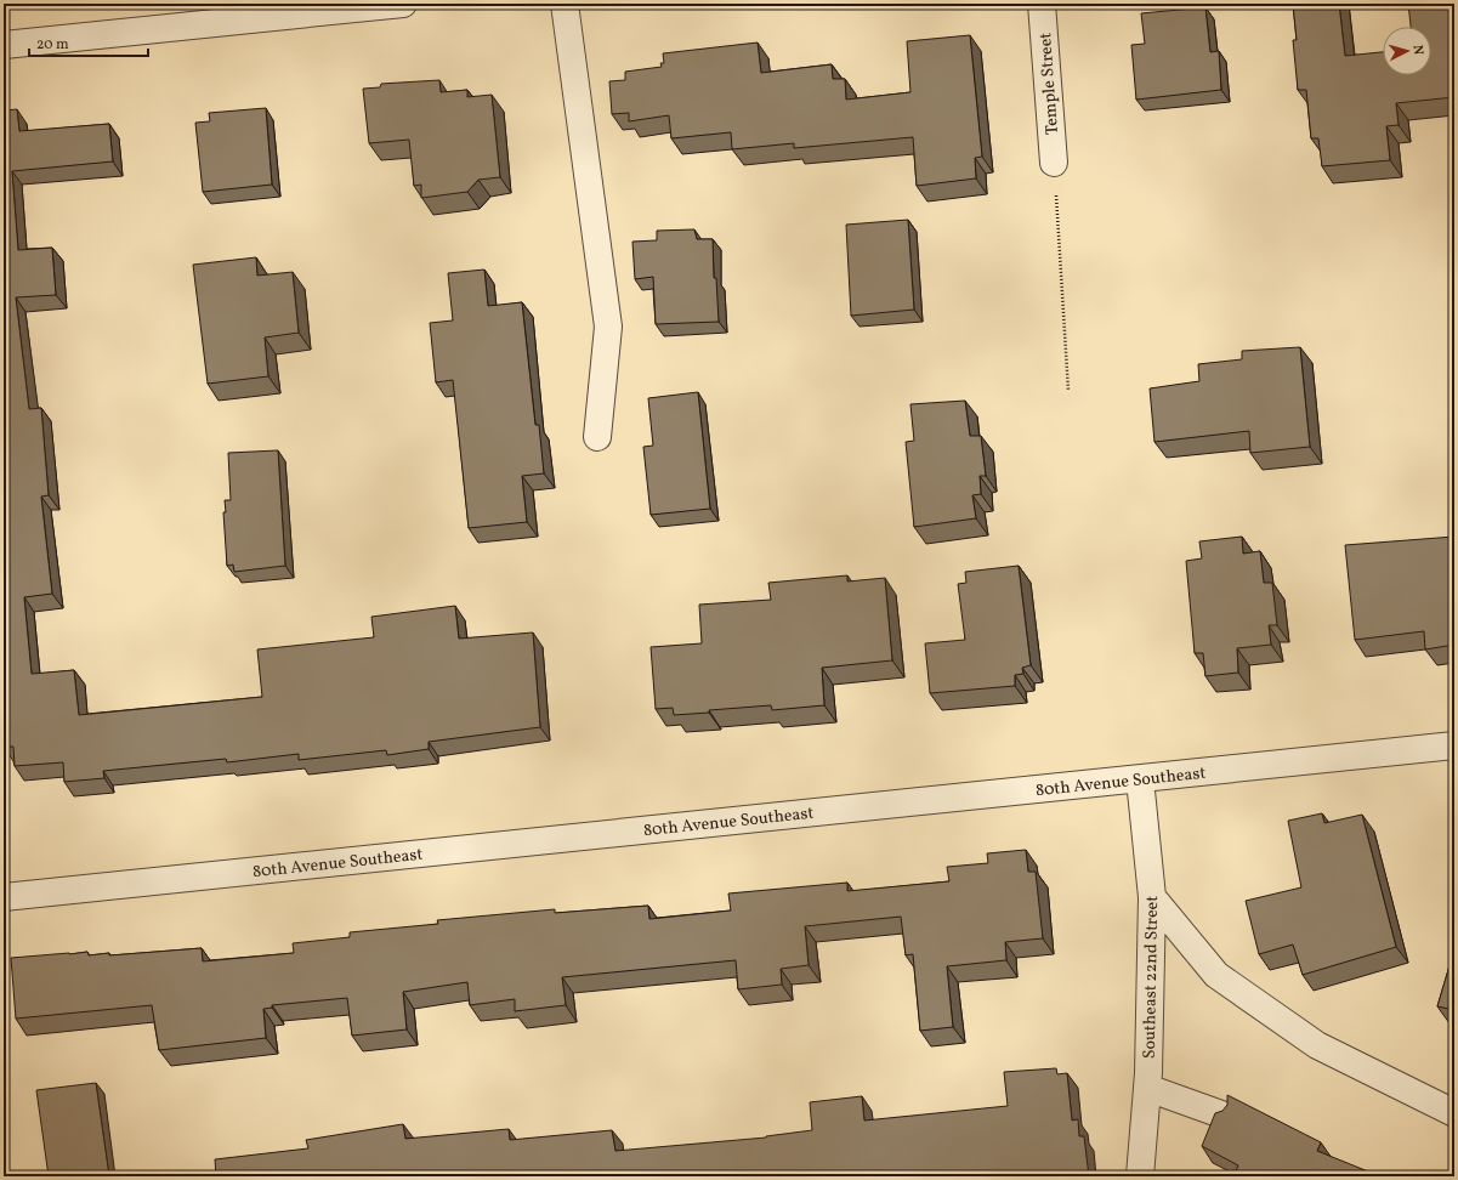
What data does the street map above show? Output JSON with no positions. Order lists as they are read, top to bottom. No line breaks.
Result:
{"streets":{"street":["Temple Street","80th Avenue Southeast","Southeast 22nd Street"]},"crossings":[["80th Avenue Southeast","Southeast 22nd Street"]],"scale_bar":"20 m","north":"right"}
